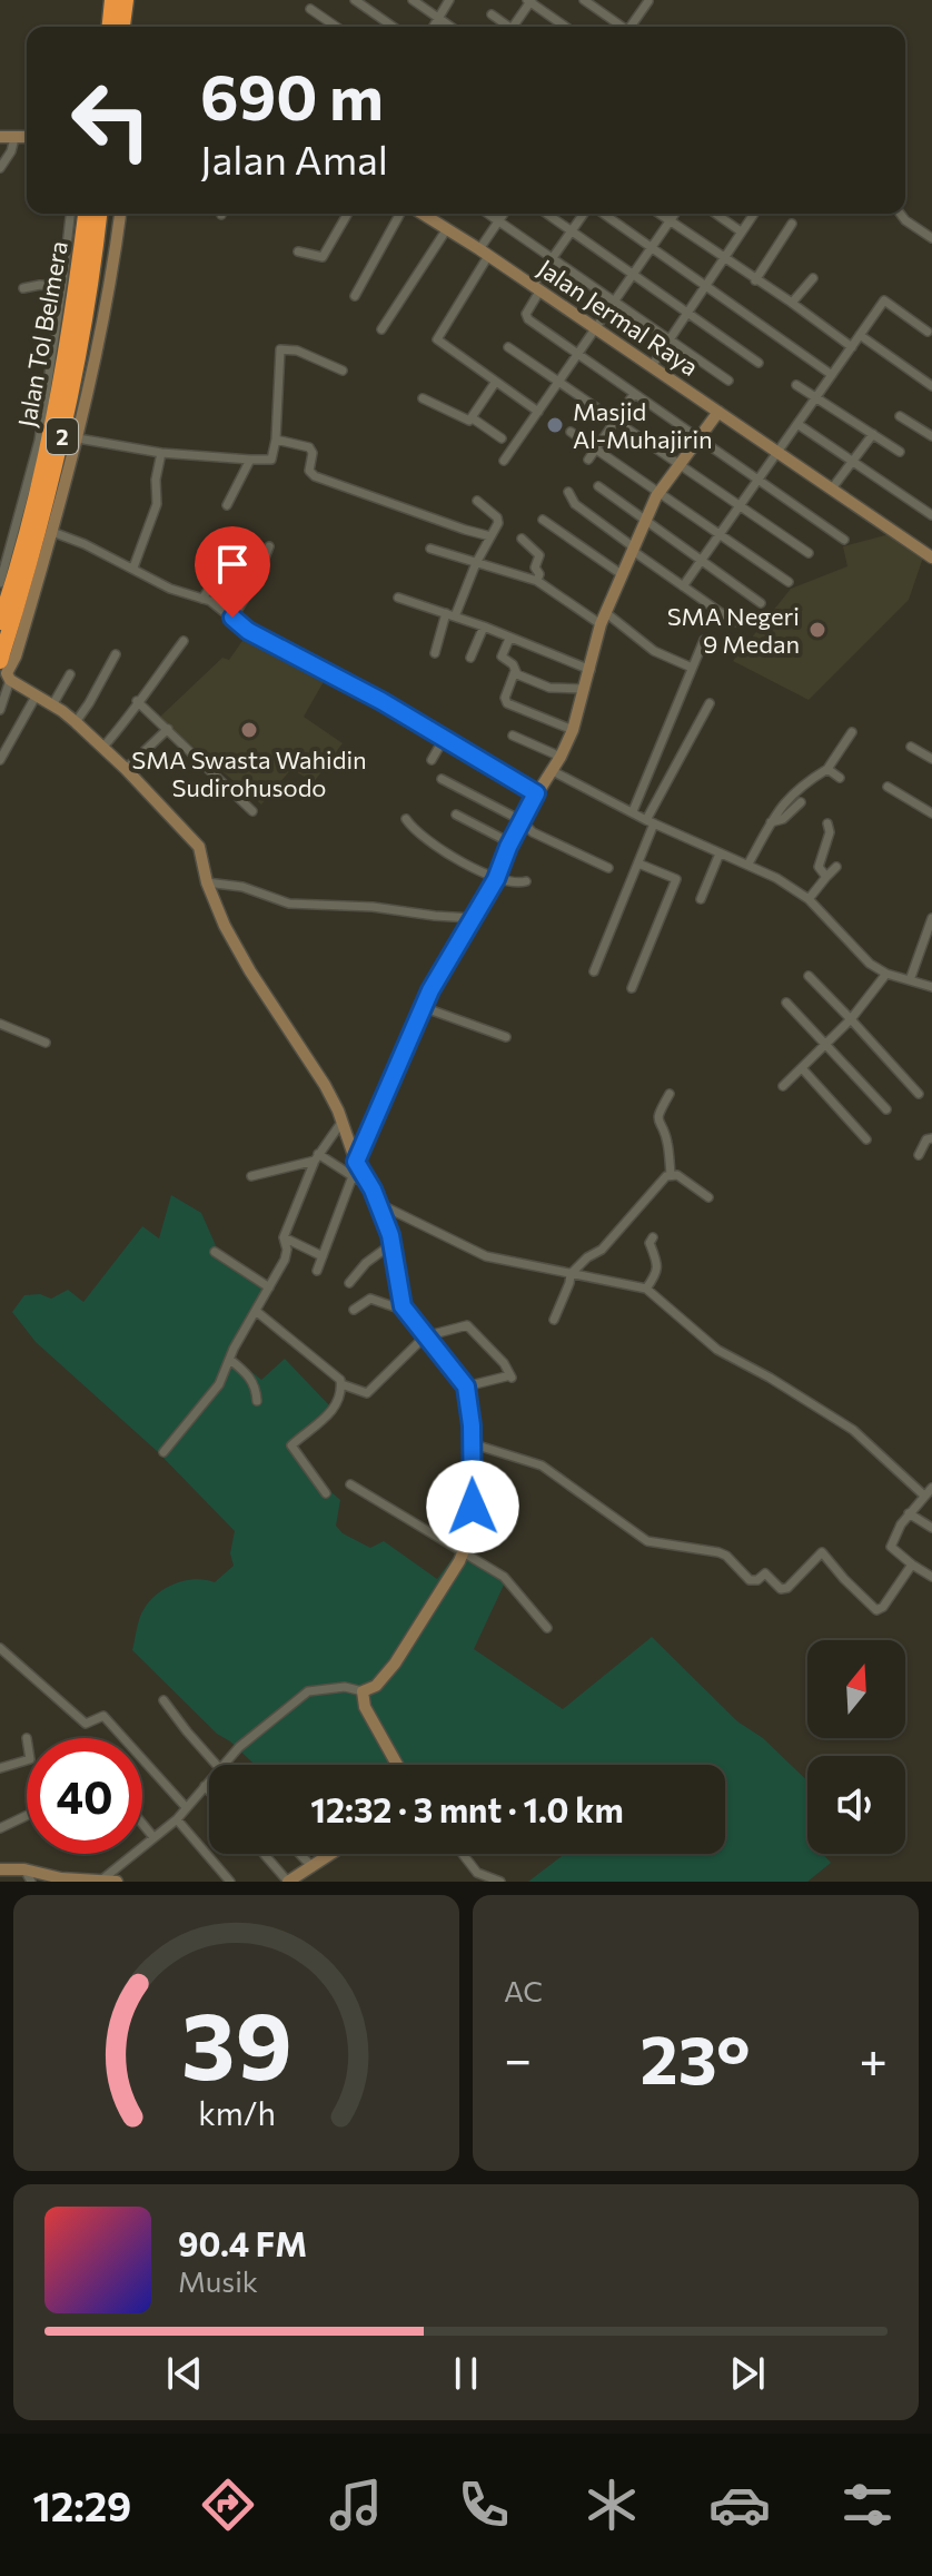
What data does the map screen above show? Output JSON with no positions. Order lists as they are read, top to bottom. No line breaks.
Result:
{"streets":{"highway":["Jalan Tol Belmera","2"],"street":["Jalan Jermal Raya"]},"places":["Masjid Al-Muhajirin","SMA Negeri 9 Medan","SMA Swasta Wahidin Sudirohusodo"],"north":"top","page":{"turn":["690 m","Jalan Amal"],"limit":"40","trip":"12:32 · 3 mnt · 1.0 km","tile":"AC","heat":["−","23°","+"],"song":["90.4 FM","Musik"],"tabs":"12:29","gauge":["39","km/h"]}}
